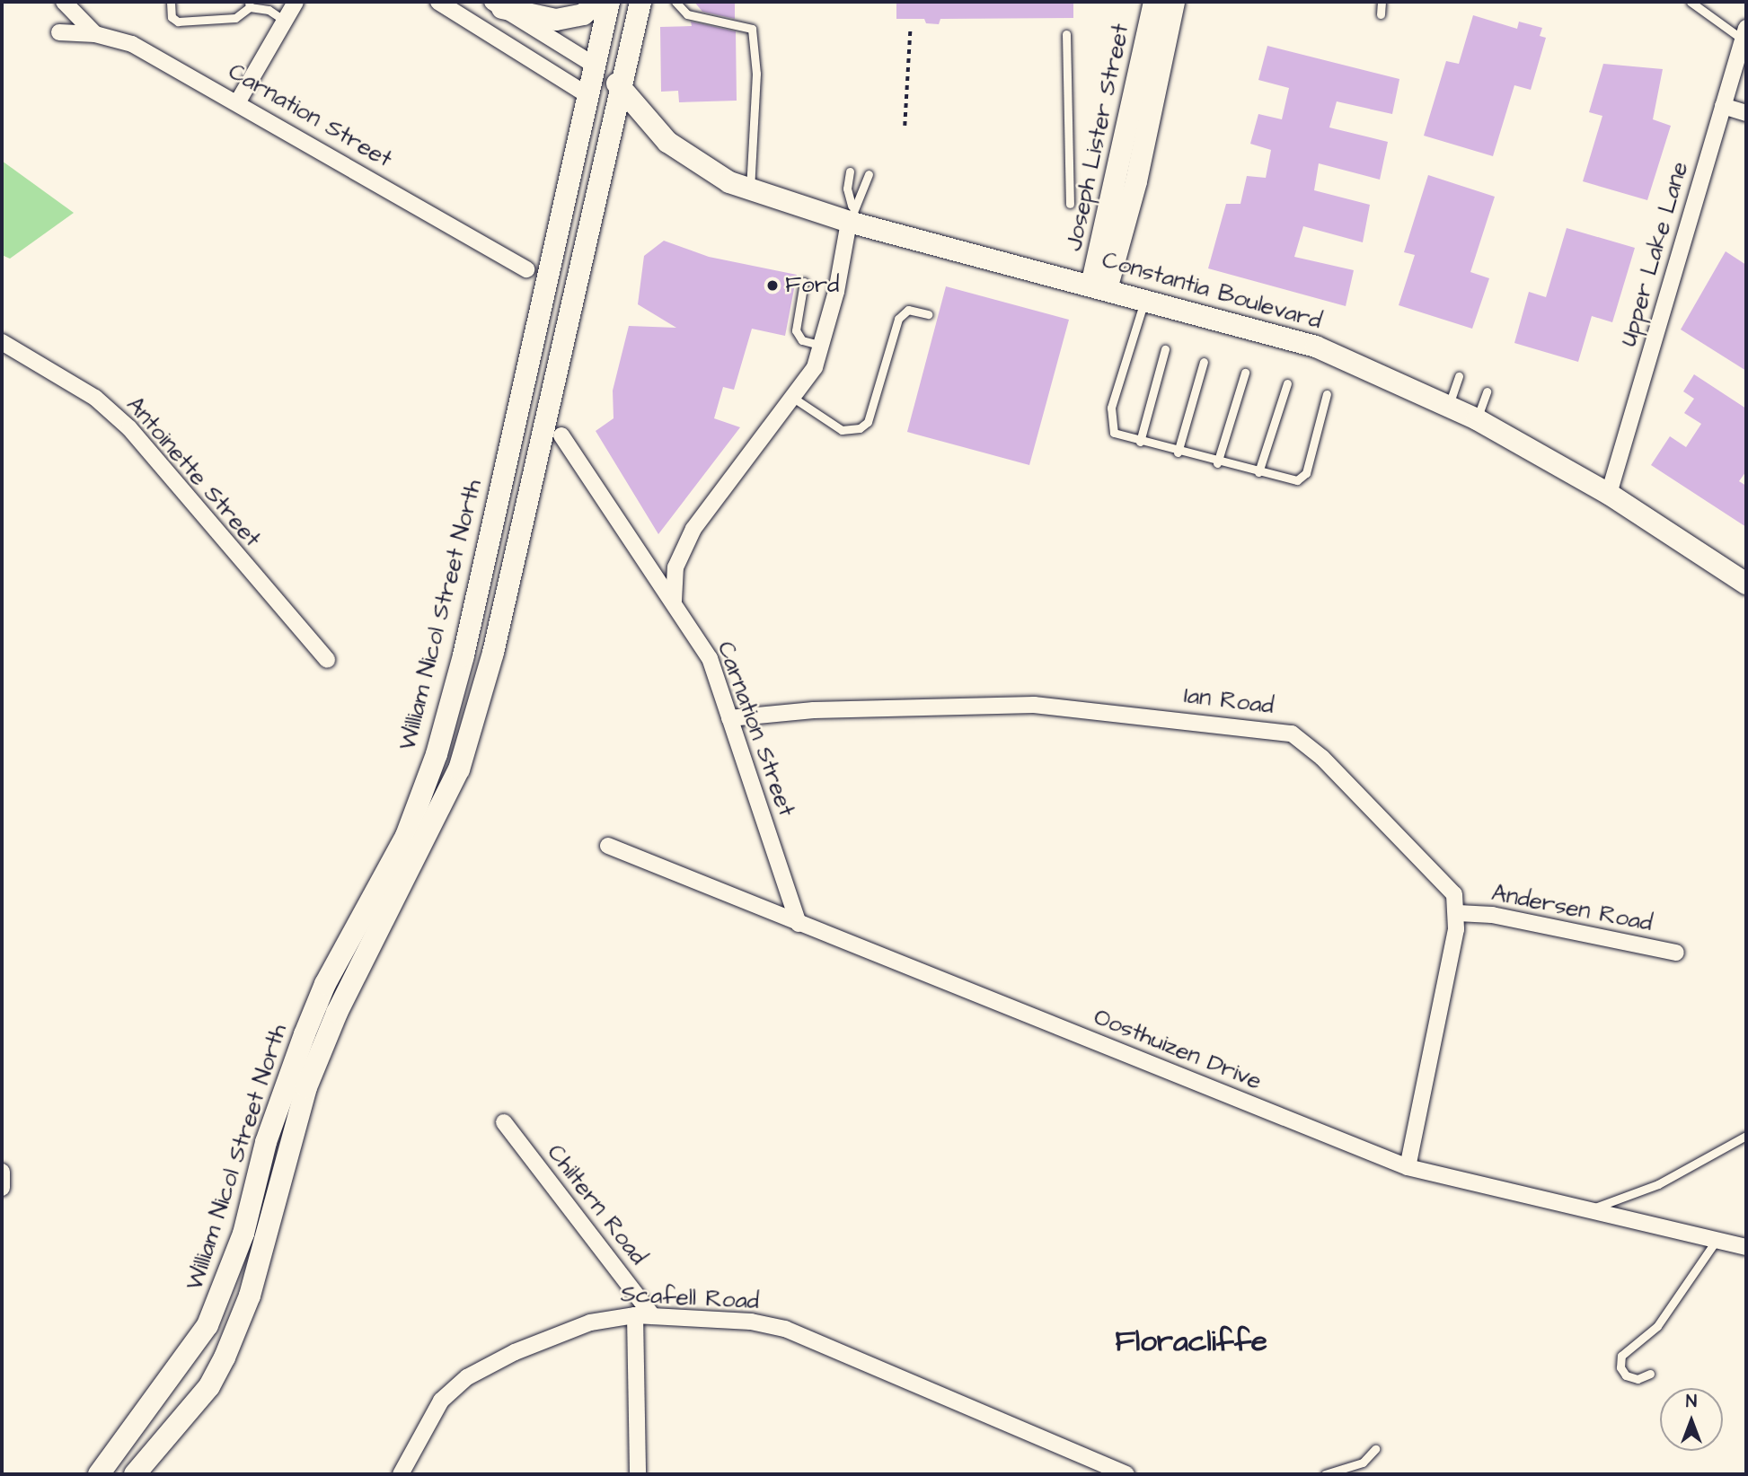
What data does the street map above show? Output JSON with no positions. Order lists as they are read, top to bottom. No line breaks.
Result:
{"streets":{"main road":["Joseph Lister Street","Constantia Boulevard","William Nicol Street North"],"street":["Carnation Street","Upper Lake Lane","Antoinette Street","Ian Road","Andersen Road","Oosthuizen Drive","Chiltern Road","Scafell Road"]},"crossings":[["Carnation Street","Ian Road"],["Carnation Street","Oosthuizen Drive"],["Joseph Lister Street","Constantia Boulevard"],["Upper Lake Lane","Constantia Boulevard"],["Constantia Boulevard","William Nicol Street North"],["Ian Road","Andersen Road"],["Chiltern Road","Scafell Road"]],"districts":["Floracliffe"],"places":["Ford"],"north":"top"}
